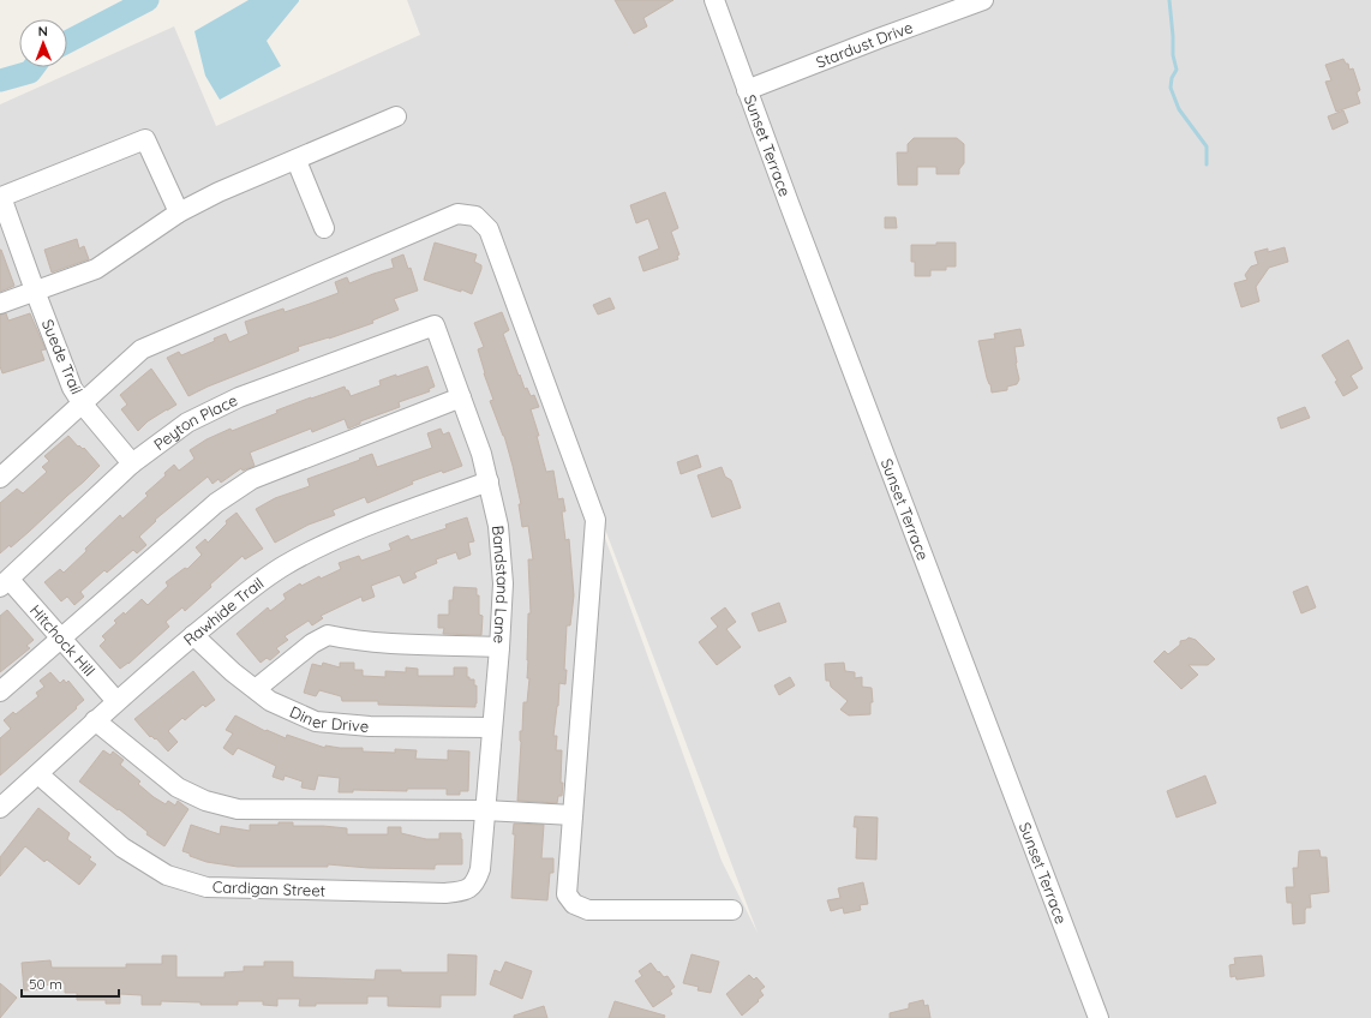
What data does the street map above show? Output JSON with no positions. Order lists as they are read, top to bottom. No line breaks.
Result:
{"streets":{"street":["Stardust Drive","Sunset Terrace","Suede Trail","Peyton Place","Bandstand Lane","Rawhide Trail","Hitchock Hill","Diner Drive","Cardigan Street"]},"crossings":[["Stardust Drive","Sunset Terrace"],["Suede Trail","Peyton Place"],["Peyton Place","Bandstand Lane"],["Peyton Place","Hitchock Hill"],["Bandstand Lane","Rawhide Trail"],["Bandstand Lane","Diner Drive"],["Bandstand Lane","Cardigan Street"],["Rawhide Trail","Hitchock Hill"],["Rawhide Trail","Diner Drive"],["Rawhide Trail","Cardigan Street"]],"scale_bar":"50 m","north":"top"}
